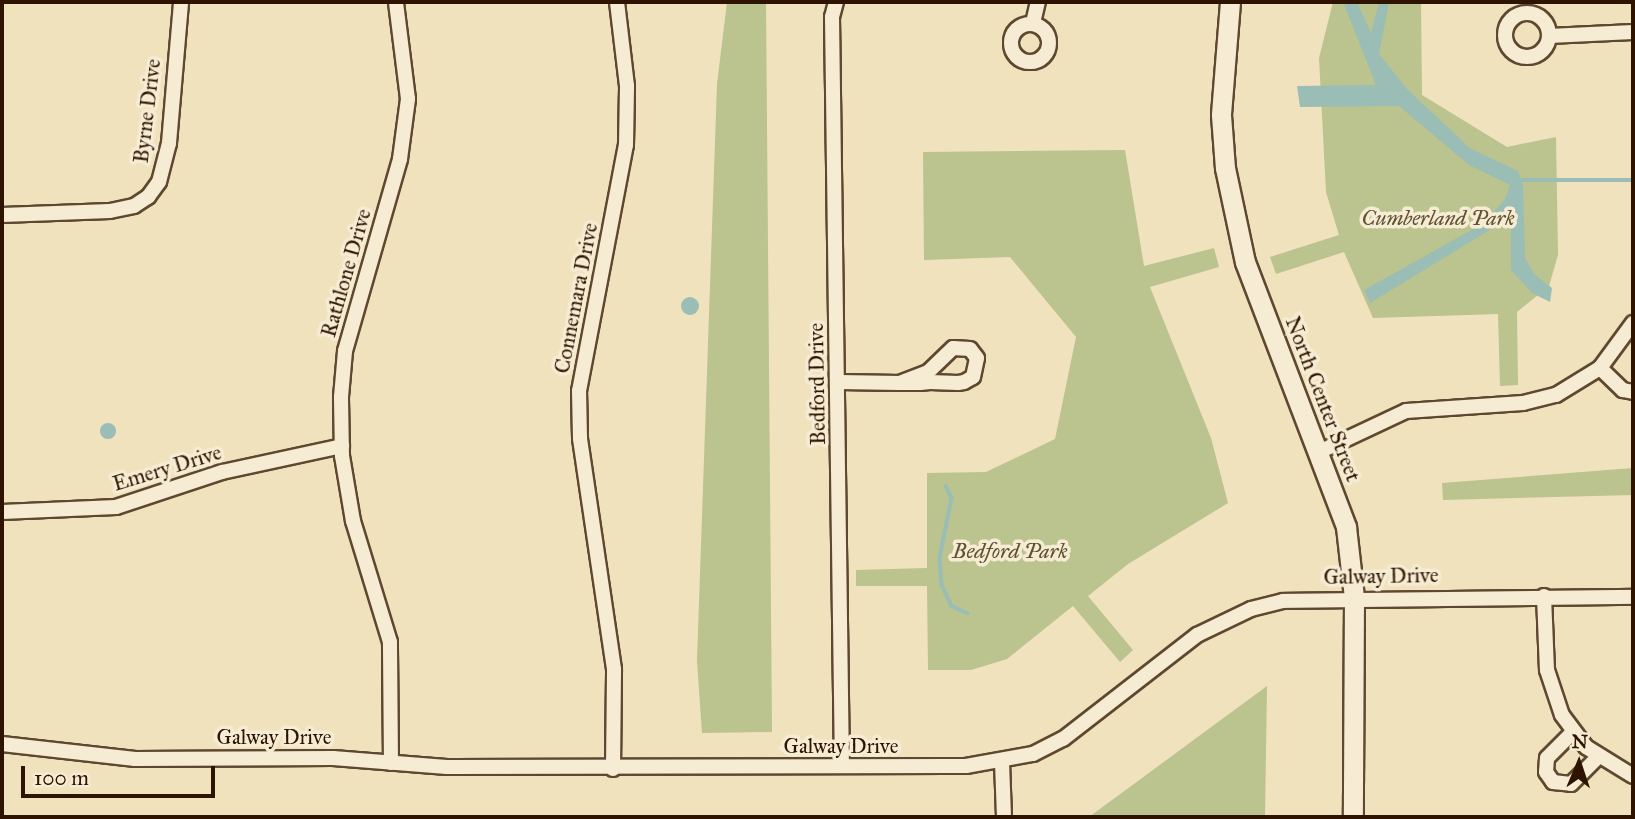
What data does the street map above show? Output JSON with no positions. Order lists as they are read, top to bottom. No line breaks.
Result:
{"streets":{"street":["Byrne Drive","Rathlone Drive","Connemara Drive","Bedford Drive","North Center Street","Emery Drive","Galway Drive"]},"crossings":[["Rathlone Drive","Emery Drive"],["Rathlone Drive","Galway Drive"],["Connemara Drive","Galway Drive"],["Bedford Drive","Galway Drive"],["North Center Street","Galway Drive"]],"parks":["Cumberland Park","Bedford Park"],"scale_bar":"100 m","north":"top"}
